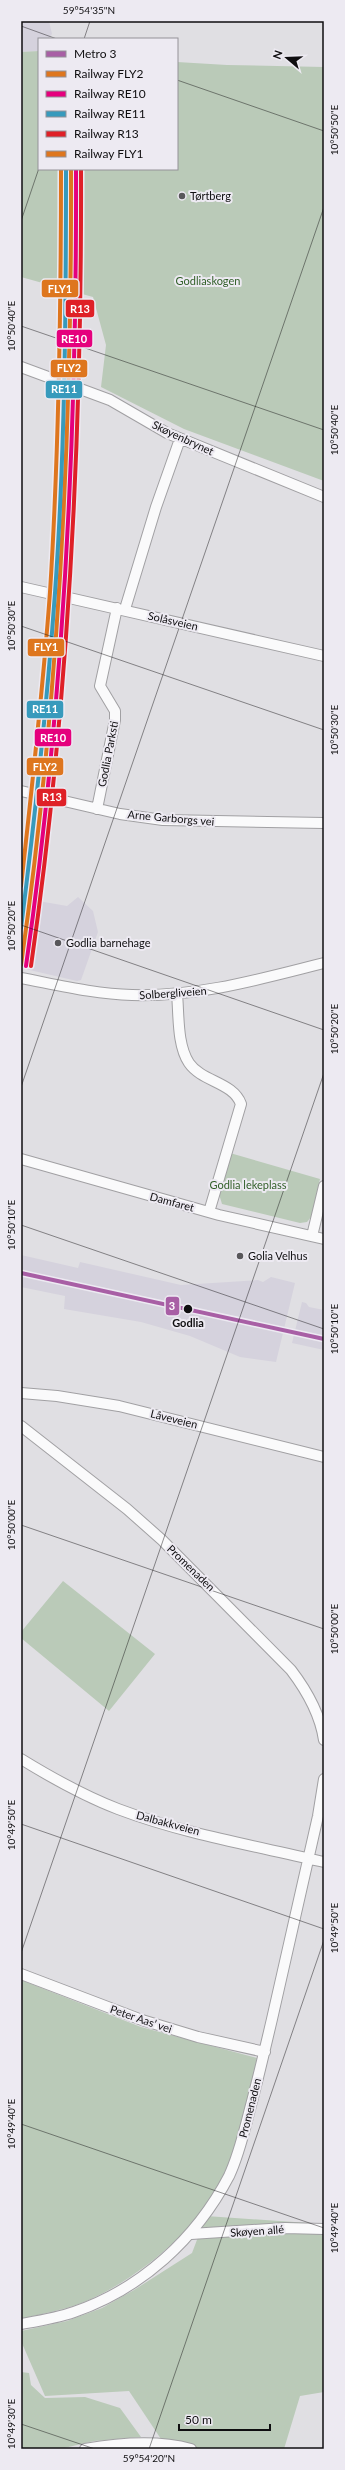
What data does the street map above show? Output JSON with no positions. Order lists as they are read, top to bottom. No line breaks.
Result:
{"streets":{"street":["Skøyenbrynet","Solåsveien","Godlia Parksti","Arne Garborgs vei","Solbergliveien","Damfaret","Låveveien","Promenaden","Dalbakkveien","Peter Aas’ vei","Skøyen allé"]},"crossings":[["Skøyenbrynet","Godlia Parksti"],["Solåsveien","Godlia Parksti"],["Godlia Parksti","Arne Garborgs vei"],["Promenaden","Dalbakkveien"],["Promenaden","Peter Aas’ vei"],["Promenaden","Skøyen allé"]],"parks":["Godliaskogen","Godlia lekeplass"],"places":["Tørtberg","Godlia barnehage","Golia Velhus","Godlia"],"lines":["rail line FLY2","rail line RE10","rail line RE11","rail line R13","rail line FLY1","metro line 3"],"legend":["Metro 3","Railway FLY2","Railway RE10","Railway RE11","Railway R13","Railway FLY1"],"scale_bar":"50 m","north":"left","coordinates":["59°54'35\"N","10°50'50\"E","10°50'40\"E","10°50'30\"E","10°50'20\"E","10°50'10\"E","10°50'00\"E","10°49'50\"E","10°49'40\"E","10°49'30\"E","59°54'20\"N"]}
